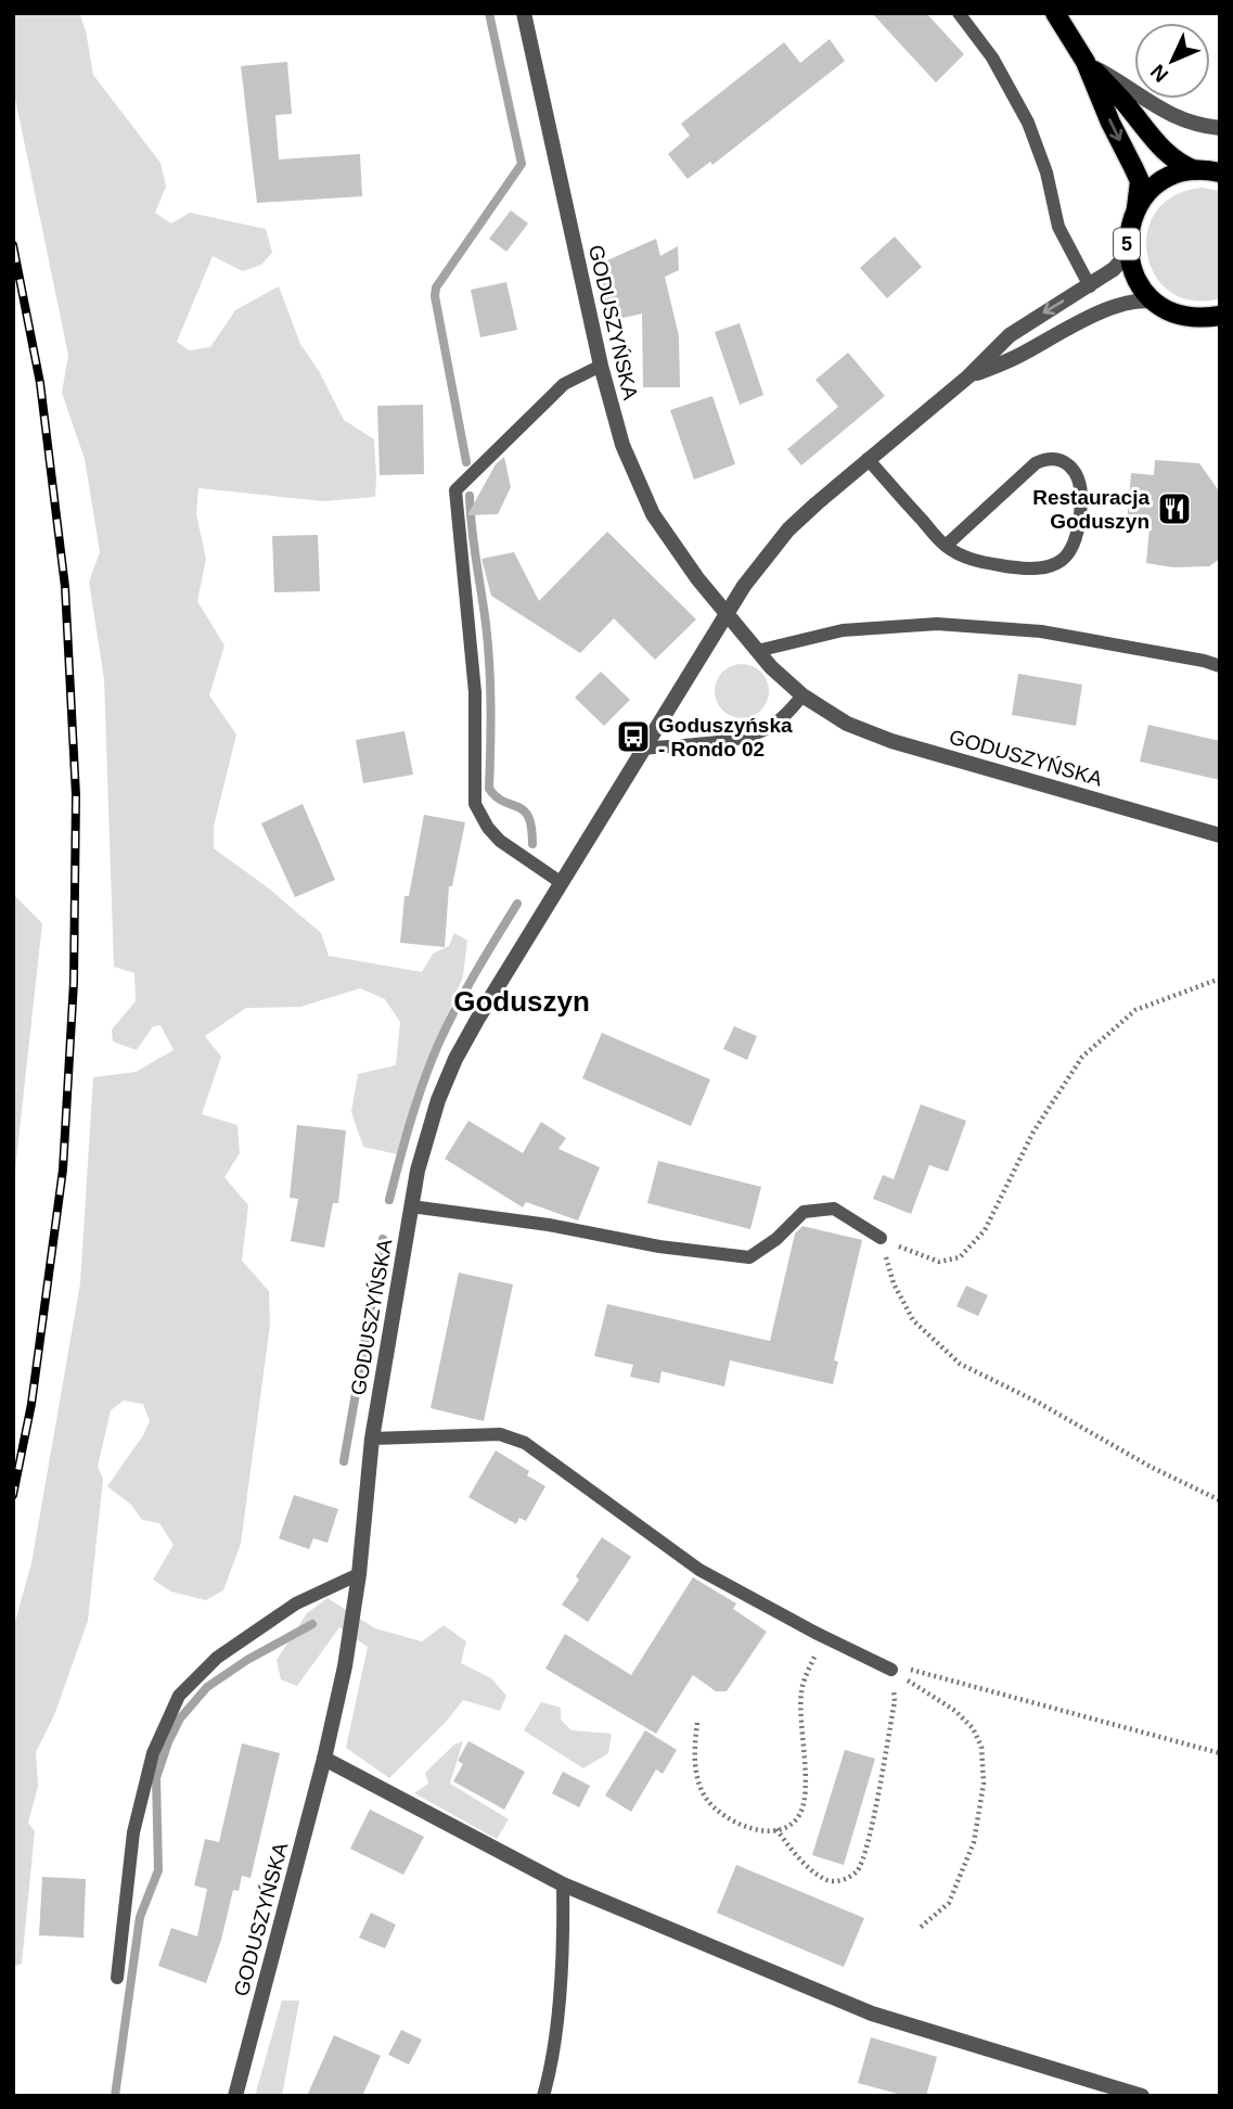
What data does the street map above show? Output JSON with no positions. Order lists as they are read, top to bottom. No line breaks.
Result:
{"streets":{"main road":["5"],"street":["GODUSZYŃSKA"]},"crossings":[["5","GODUSZYŃSKA"]],"districts":["Goduszyn"],"places":{"restaurant":["Restauracja Goduszyn"],"bus stop":["Goduszyńska - Rondo 02"]},"north":"bottom left"}
